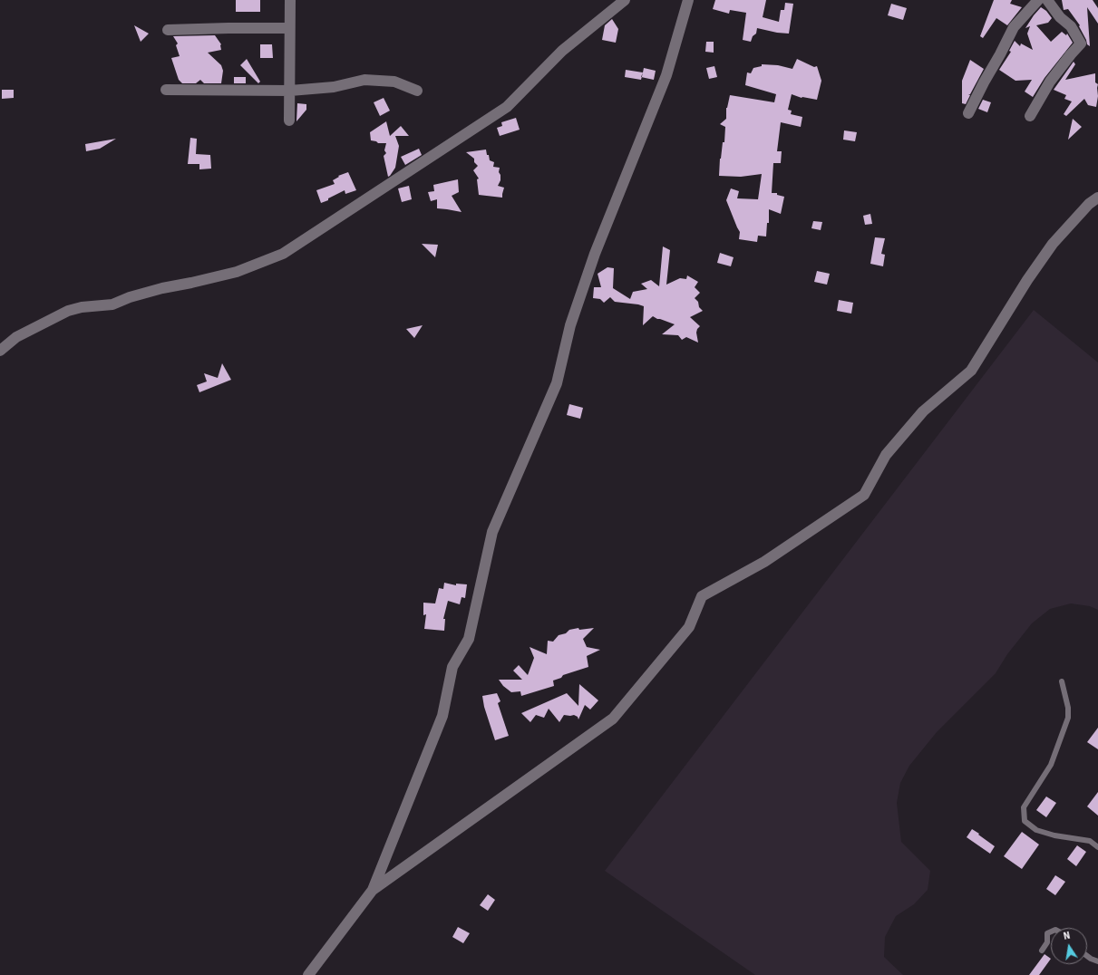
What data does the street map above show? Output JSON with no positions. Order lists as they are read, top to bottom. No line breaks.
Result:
{"north":"top"}
